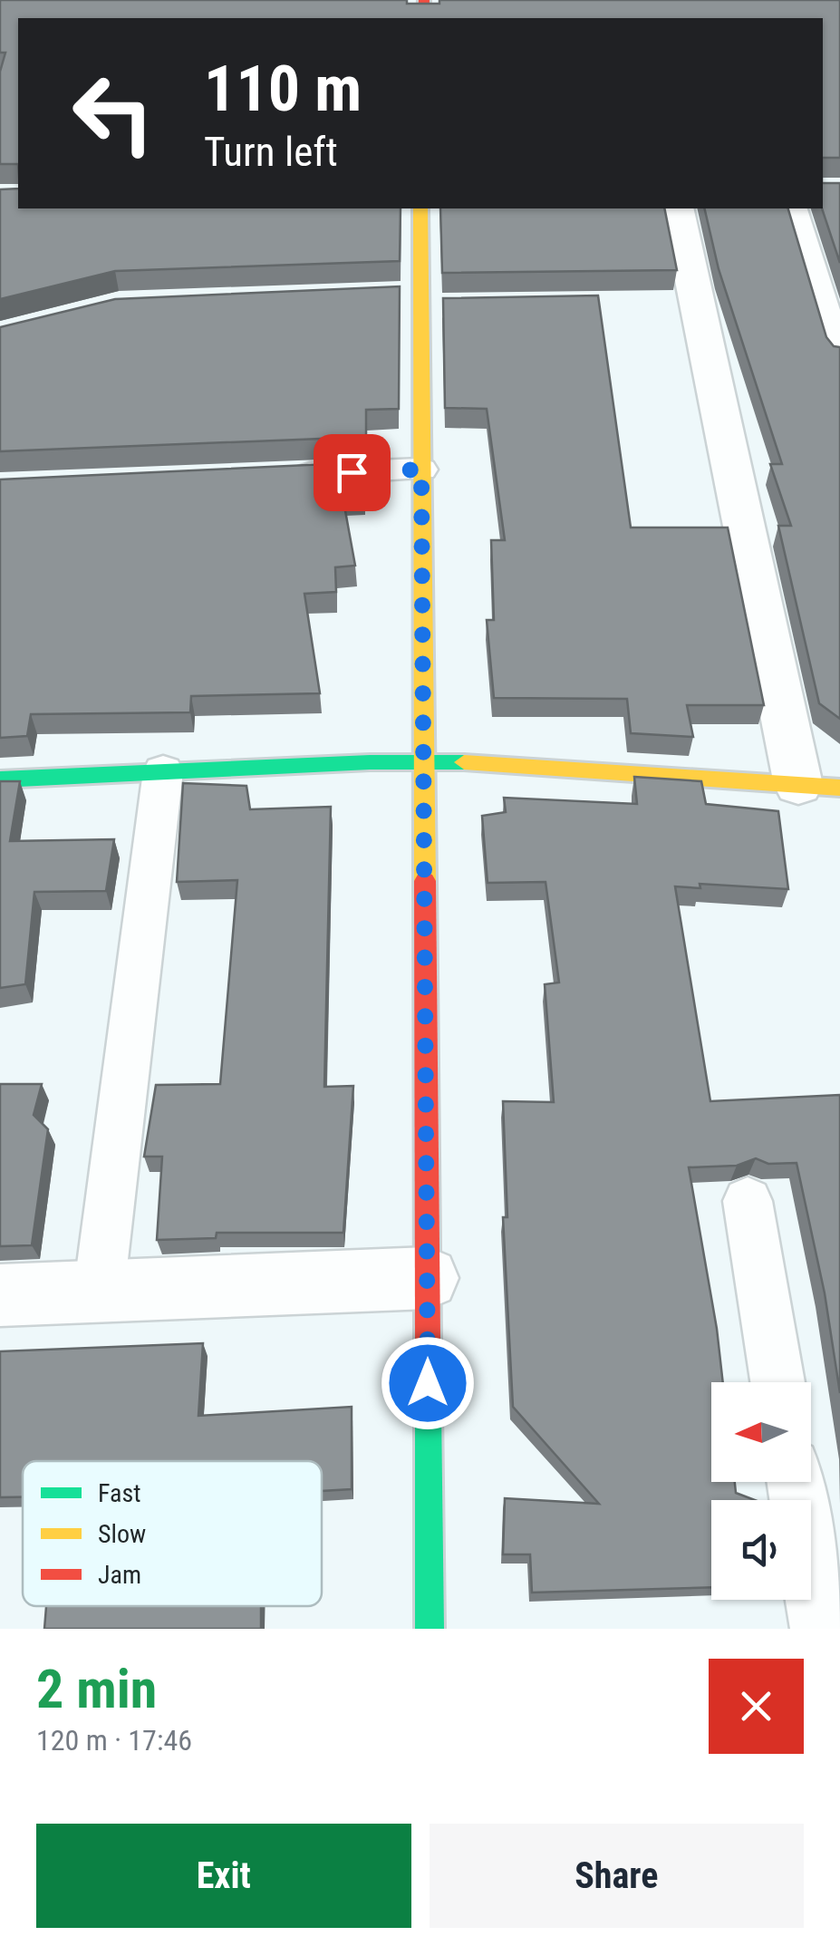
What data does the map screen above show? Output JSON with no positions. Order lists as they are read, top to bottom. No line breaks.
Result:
{"legend":["Fast","Slow","Jam"],"north":"left","page":{"turn":["110 m","Turn left"],"heading":["2 min","120 m · 17:46"],"buttons":["Exit","Share"]}}
